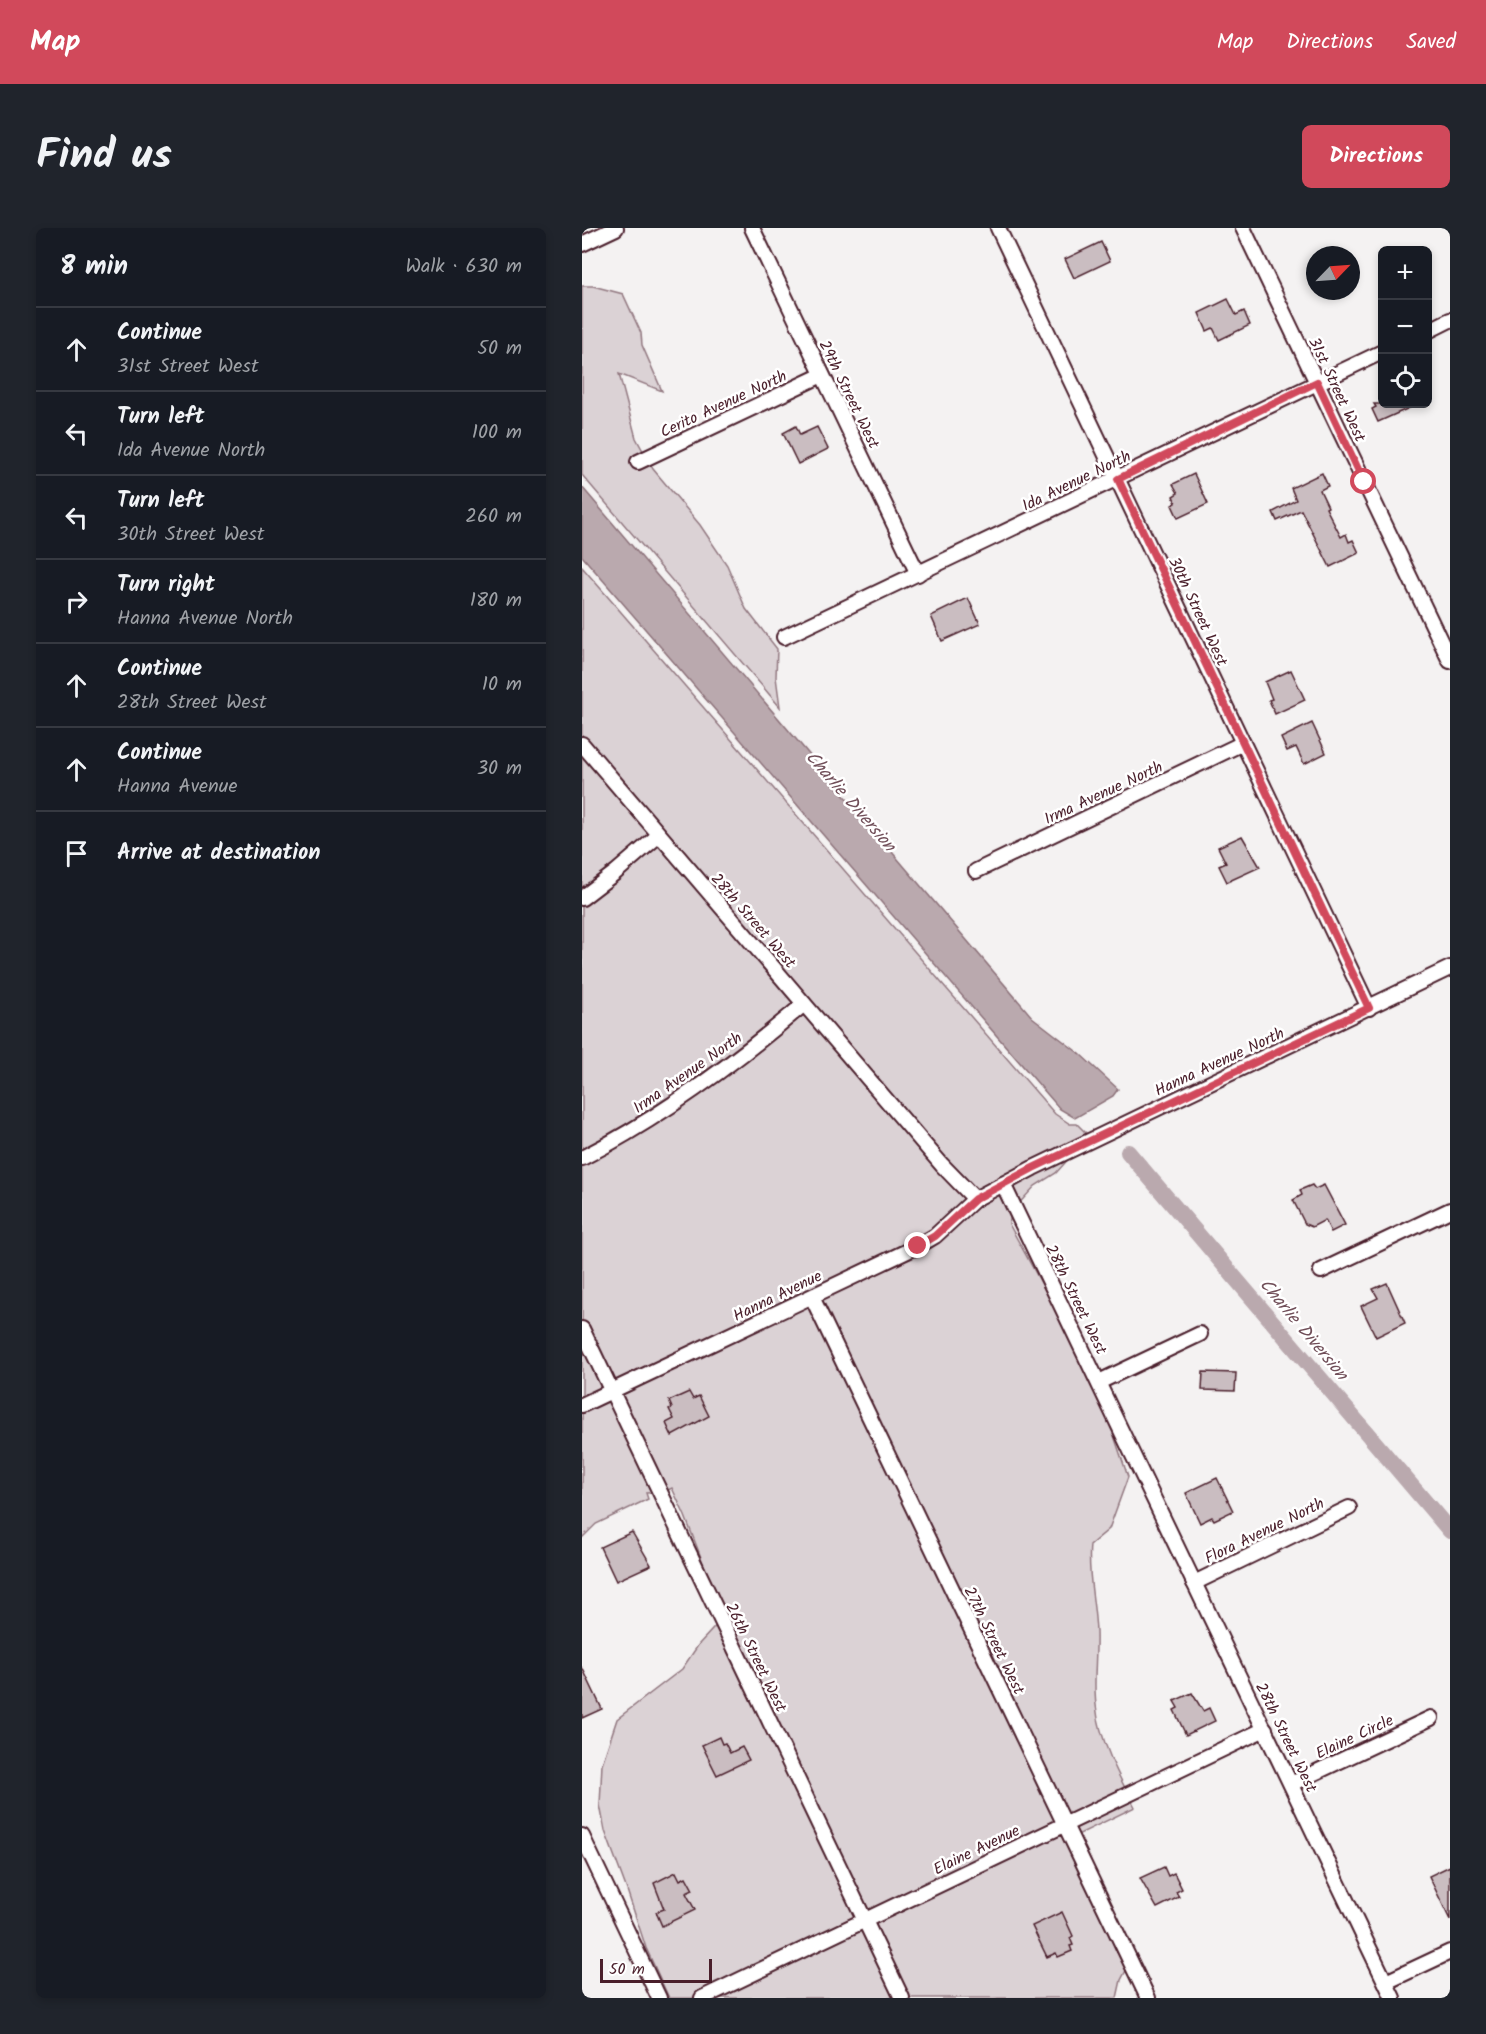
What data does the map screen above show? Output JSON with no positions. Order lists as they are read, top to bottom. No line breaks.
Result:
{"streets":{"street":["31st Street West","29th Street West","Cerito Avenue North","Ida Avenue North","30th Street West","Irma Avenue North","28th Street West","Hanna Avenue North","Hanna Avenue","Flora Avenue North","27th Street West","26th Street West","Elaine Circle","Elaine Avenue"]},"crossings":[["31st Street West","Ida Avenue North"],["29th Street West","Cerito Avenue North"],["29th Street West","Ida Avenue North"],["Ida Avenue North","30th Street West"],["30th Street West","Irma Avenue North"],["30th Street West","Hanna Avenue North"],["Irma Avenue North","28th Street West"],["28th Street West","Hanna Avenue North"],["28th Street West","Hanna Avenue"],["28th Street West","Flora Avenue North"],["28th Street West","Elaine Circle"],["28th Street West","Elaine Avenue"],["Hanna Avenue","27th Street West"],["Hanna Avenue","26th Street West"],["27th Street West","Elaine Avenue"],["26th Street West","Elaine Avenue"]],"water":["Charlie Diversion"],"scale_bar":"50 m","north":"top right","page":{"header":"Map","nav":["Map","Directions","Saved"],"title":"Find us","buttons":"Directions","heading":["8 min","Walk · 630 m"],"map_buttons":["+","−"],"list":[["Continue","31st Street West","50 m"],["Turn left","Ida Avenue North","100 m"],["Turn left","30th Street West","260 m"],["Turn right","Hanna Avenue North","180 m"],["Continue","28th Street West","10 m"],["Continue","Hanna Avenue","30 m"],"Arrive at destination"],"scale":"50 m"}}
